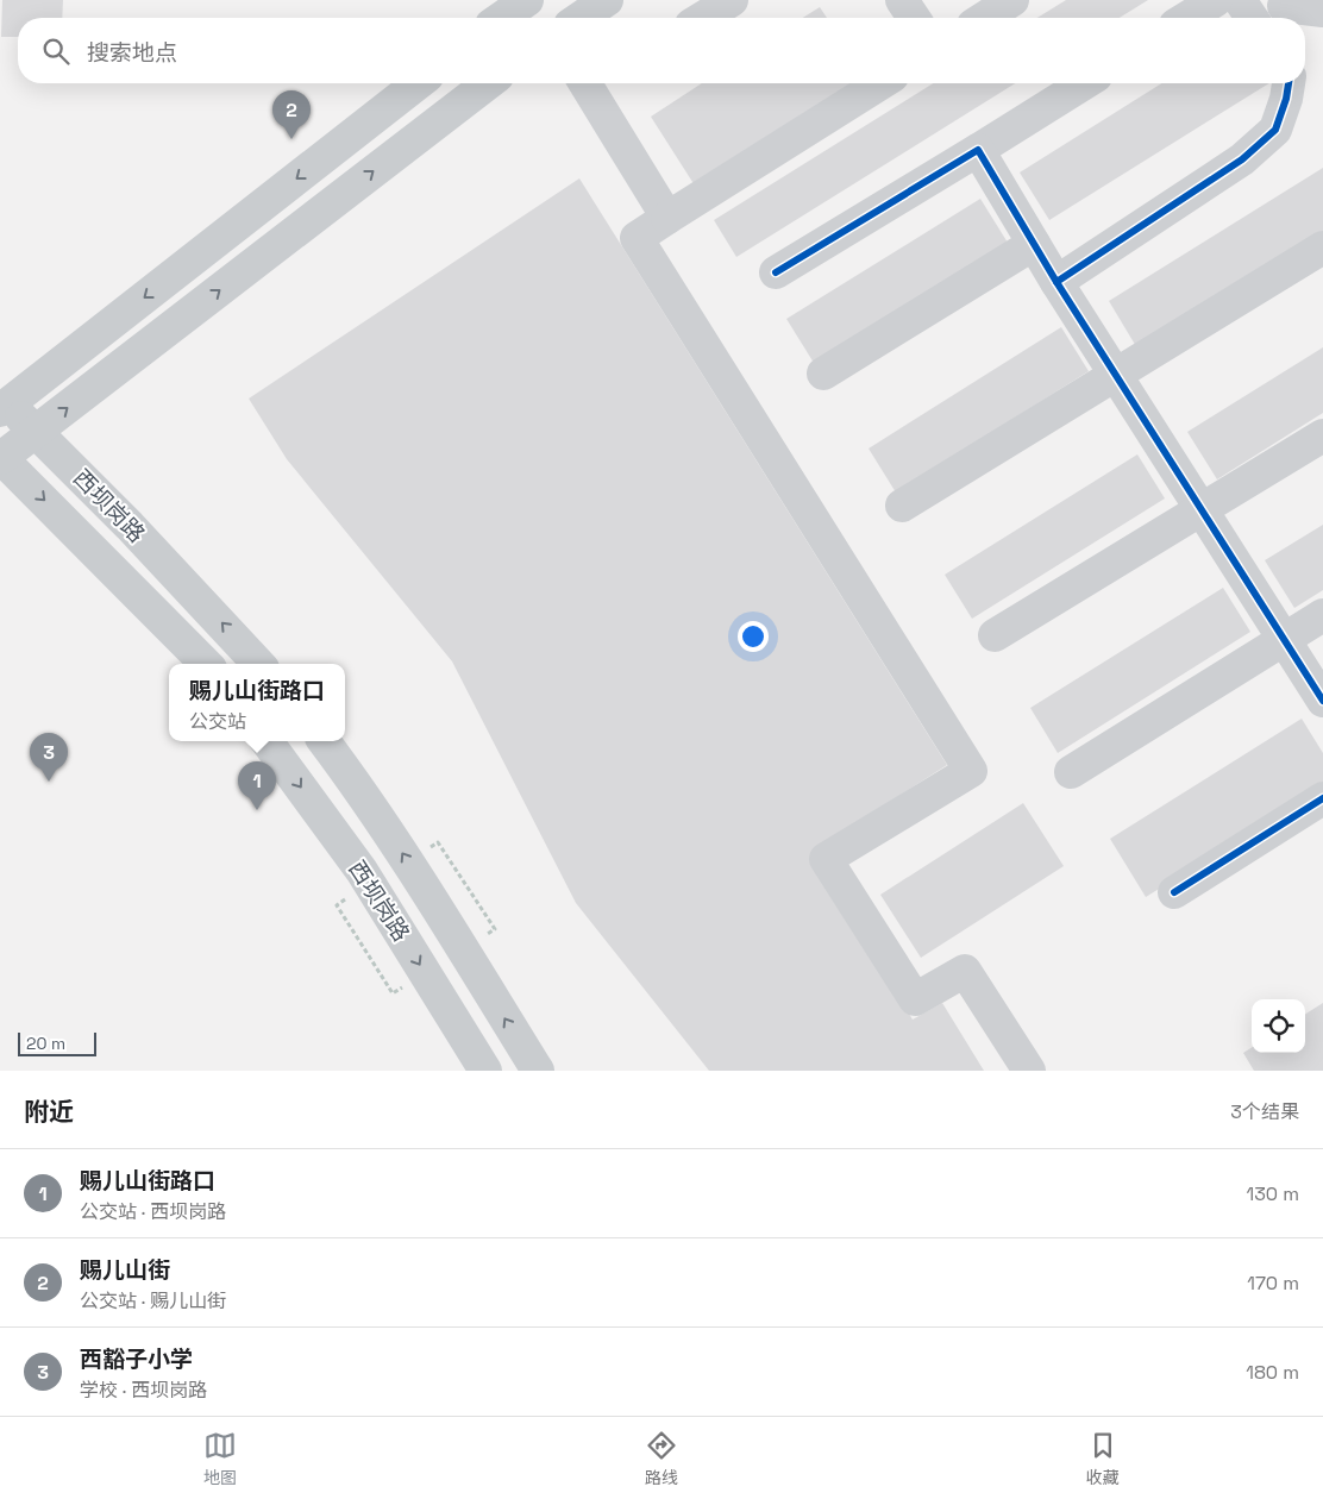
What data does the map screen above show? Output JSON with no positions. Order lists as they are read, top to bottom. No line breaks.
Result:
{"streets":{"main road":["西坝岗路"]},"scale_bar":"20 m","page":{"search":"搜索地点","pins":["2","3","1"],"popup":["赐儿山街路口","公交站"],"scale":"20 m","heading":["附近","3个结果"],"list":[{"mark":"1","name":"赐儿山街路口","note":"公交站 · 西坝岗路","value":"130 m"},{"mark":"2","name":"赐儿山街","note":"公交站 · 赐儿山街","value":"170 m"},{"mark":"3","name":"西豁子小学","note":"学校 · 西坝岗路","value":"180 m"}],"nav":["地图","路线","收藏"]}}
